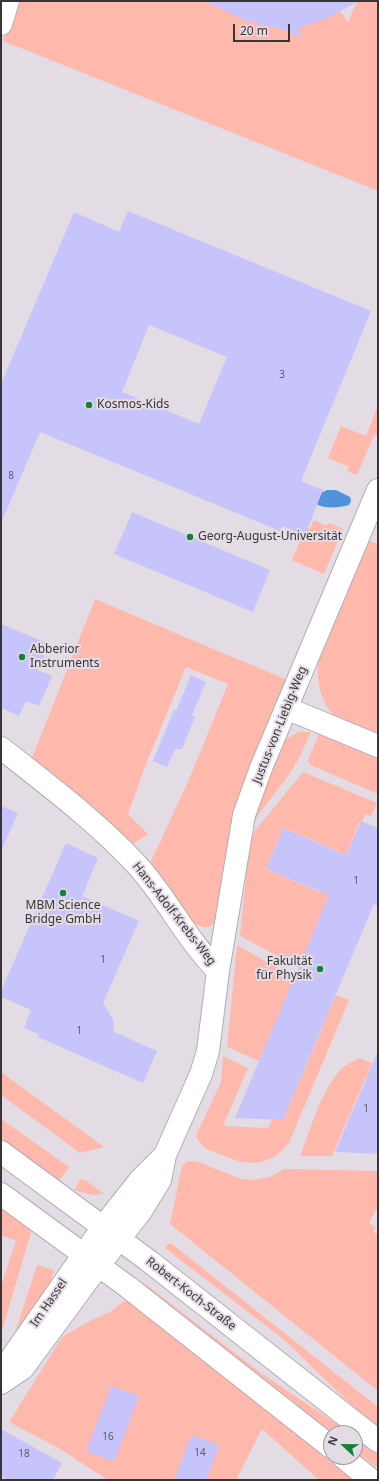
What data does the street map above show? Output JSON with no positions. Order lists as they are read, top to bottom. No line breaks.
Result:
{"streets":{"street":["Justus-von-Liebig-Weg","Hans-Adolf-Krebs-Weg","Robert-Koch-Straße","Im Hassel"]},"crossings":[["Justus-von-Liebig-Weg","Hans-Adolf-Krebs-Weg"],["Hans-Adolf-Krebs-Weg","Robert-Koch-Straße"],["Hans-Adolf-Krebs-Weg","Im Hassel"],["Robert-Koch-Straße","Im Hassel"]],"places":["Kosmos-Kids","Georg-August-Universität","Abberior Instruments","MBM Science Bridge GmbH","Fakultät für Physik"],"house_numbers":["3","8","1","1","1","1","16","14","18"],"scale_bar":"20 m","north":"left"}
